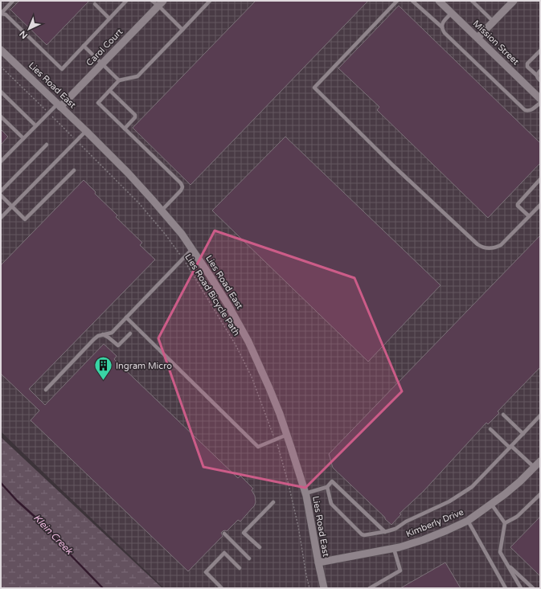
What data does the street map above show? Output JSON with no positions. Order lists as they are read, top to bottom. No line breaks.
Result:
{"streets":{"street":["Mission Street","Carol Court","Lies Road East","Kimberly Drive"],"path":["Lies Road Bicycle Path"]},"crossings":[["Carol Court","Lies Road East"],["Lies Road East","Kimberly Drive"]],"water":["Klein Creek"],"places":{"building":["Ingram Micro"]},"north":"bottom left"}
